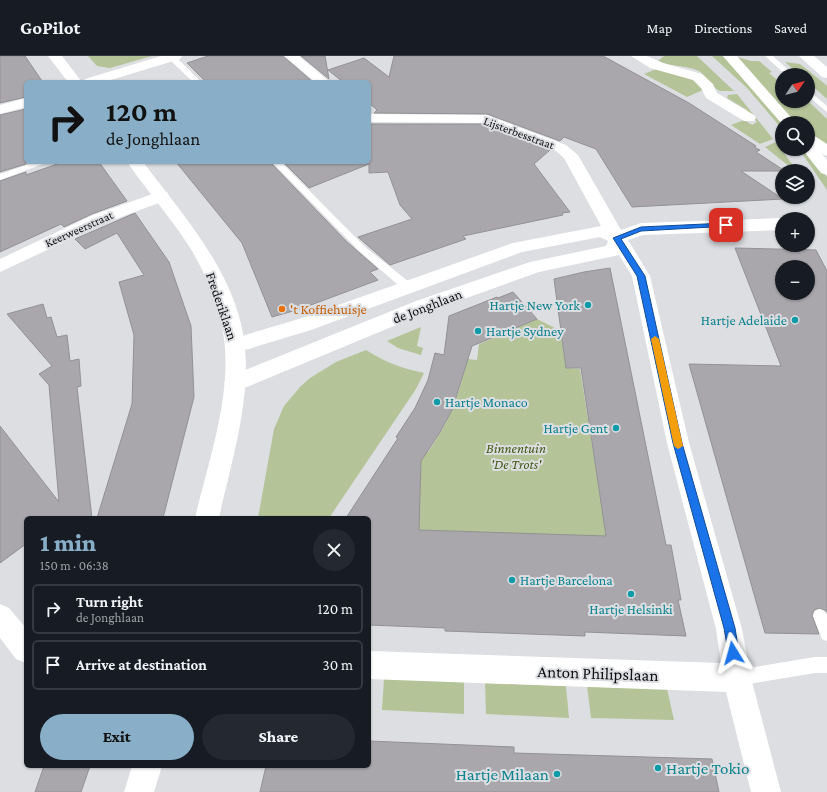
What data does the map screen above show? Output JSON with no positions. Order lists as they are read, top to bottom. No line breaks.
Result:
{"streets":{"street":["Lijsterbesstraat","Keerweerstraat","Frederiklaan","de Jonghlaan","Anton Philipslaan"]},"crossings":[["Lijsterbesstraat","de Jonghlaan"],["Lijsterbesstraat","Anton Philipslaan"],["Keerweerstraat","Frederiklaan"],["Frederiklaan","de Jonghlaan"]],"parks":["Binnentuin 'De Trots'"],"places":["Hartje New York","'t Koffiehuisje","Hartje Adelaide","Hartje Sydney","Hartje Monaco","Hartje Gent","Hartje Barcelona","Hartje Helsinki","Hartje Tokio","Hartje Milaan"],"north":"top right","page":{"header":"GoPilot","nav":["Map","Directions","Saved"],"map_buttons":["+","−"],"turn":["120 m","de Jonghlaan"],"heading":["1 min","150 m · 06:38"],"list":[{"name":"Turn right","note":"de Jonghlaan","value":"120 m"},{"name":"Arrive at destination","value":"30 m"}],"buttons":["Exit","Share"]}}
